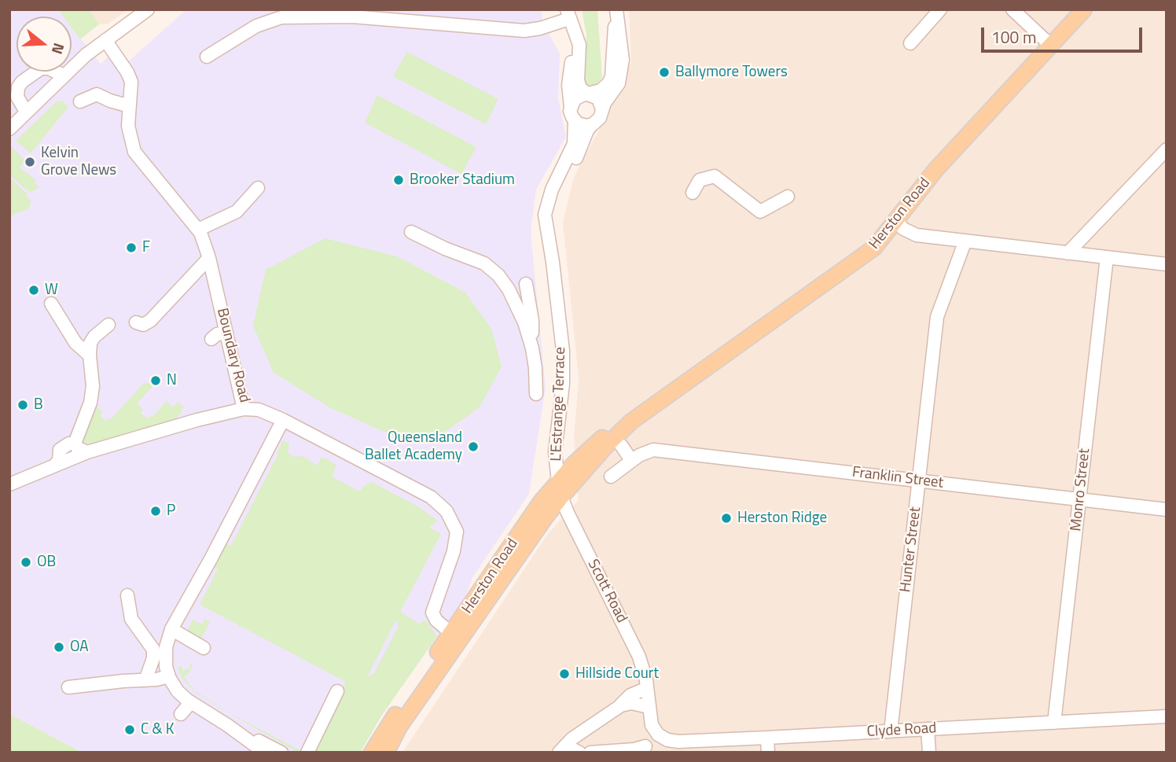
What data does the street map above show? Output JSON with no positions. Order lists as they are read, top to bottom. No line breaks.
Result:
{"streets":{"main road":["Herston Road"],"street":["Boundary Road","L'Estrange Terrace","Franklin Street","Monro Street","Hunter Street","Scott Road","Clyde Road"]},"crossings":[["Herston Road","Boundary Road"],["Herston Road","L'Estrange Terrace"],["Herston Road","Scott Road"],["Franklin Street","Monro Street"],["Franklin Street","Hunter Street"],["Monro Street","Clyde Road"],["Hunter Street","Clyde Road"],["Scott Road","Clyde Road"]],"places":["Ballymore Towers","Kelvin Grove News","Brooker Stadium","F","W","N","B","Queensland Ballet Academy","P","Herston Ridge","OB","OA","Hillside Court","C & K"],"scale_bar":"100 m","north":"right"}
